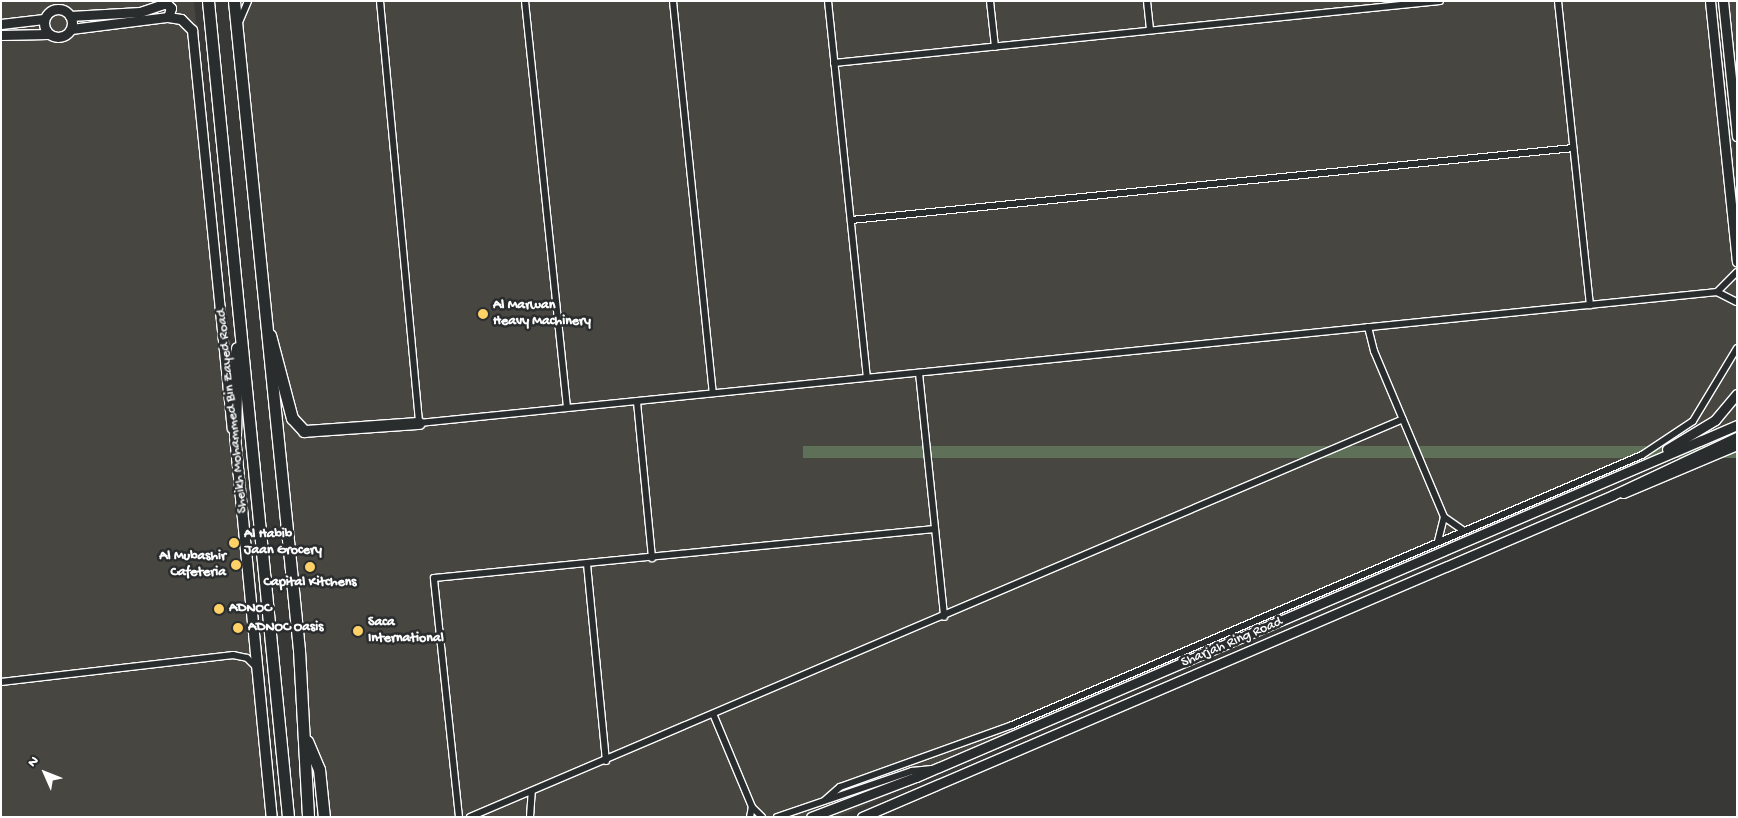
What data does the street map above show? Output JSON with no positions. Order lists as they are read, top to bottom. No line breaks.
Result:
{"streets":{"highway":["Sheikh Mohammed Bin Zayed Road"],"street":["Sharjah Ring Road"]},"places":["Al Marwan Heavy Machinery","Al Habib Jaan Grocery","Al Mubashir Cafeteria","Capital Kitchens","ADNOC","ADNOC Oasis","Saca International"],"north":"top left"}
